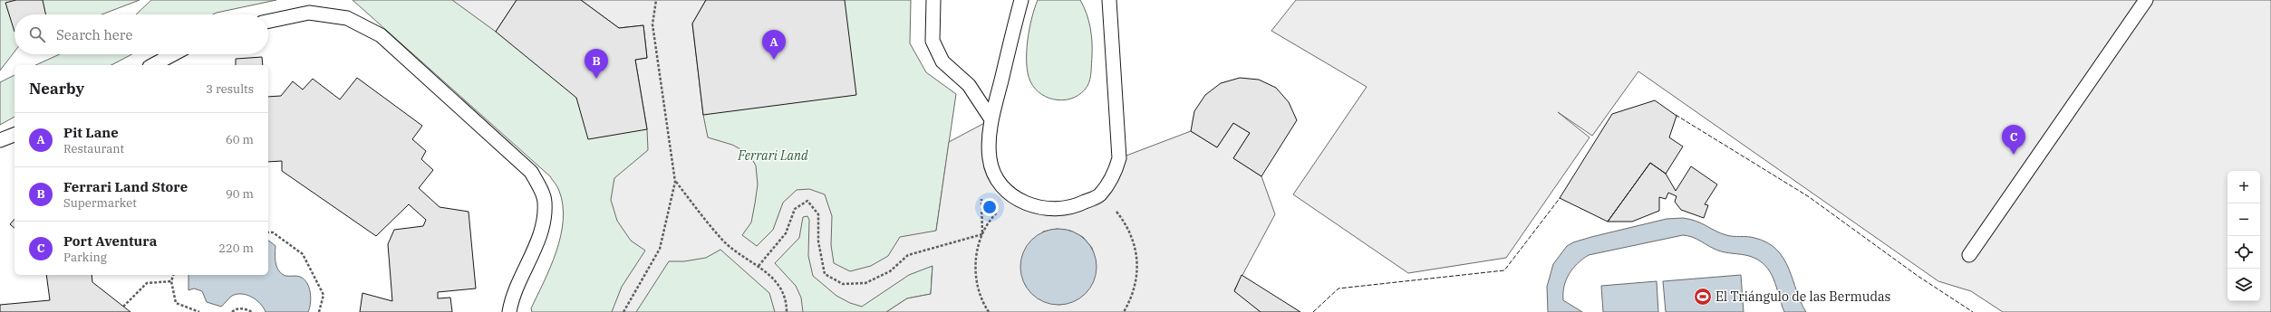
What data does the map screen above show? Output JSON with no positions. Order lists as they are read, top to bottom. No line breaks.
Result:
{"parks":["Ferrari Land"],"places":{"sports":["El Triángulo de las Bermudas"]},"page":{"search":"Search here","pins":["A","B","C"],"heading":["Nearby","3 results"],"list":[{"mark":"A","name":"Pit Lane","note":"Restaurant","value":"60 m"},{"mark":"B","name":"Ferrari Land Store","note":"Supermarket","value":"90 m"},{"mark":"C","name":"Port Aventura","note":"Parking","value":"220 m"}],"map_buttons":["+","−"]}}
